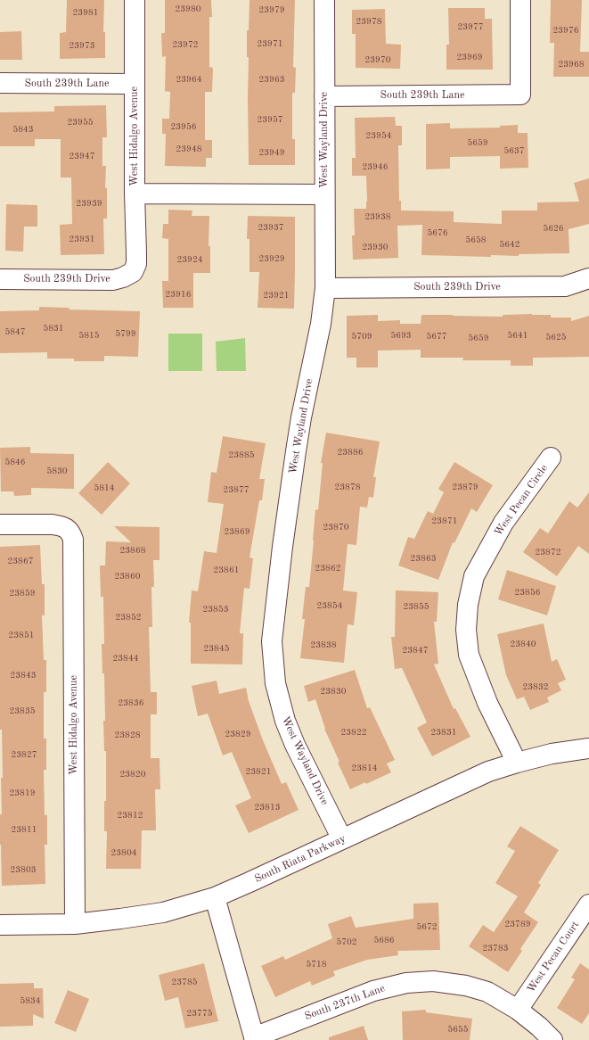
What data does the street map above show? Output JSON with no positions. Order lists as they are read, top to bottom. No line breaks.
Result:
{"streets":{"street":["South 239th Lane","West Hidalgo Avenue","West Wayland Drive","South 239th Drive","West Pecan Circle","South Riata Parkway","West Pecan Court","South 237th Lane"]},"crossings":[["South 239th Lane","West Hidalgo Avenue"],["South 239th Lane","West Wayland Drive"],["West Hidalgo Avenue","South 239th Drive"],["West Hidalgo Avenue","South Riata Parkway"],["West Wayland Drive","South 239th Drive"],["West Wayland Drive","South Riata Parkway"],["West Pecan Circle","South Riata Parkway"],["West Pecan Court","South 237th Lane"]],"house_numbers":["23980","23979","23981","23978","23977","23976","23971","23972","23973","23969","23970","23968","23964","23963","23957","23955","23956","5843","23954","5659","23948","5637","23949","23947","23946","23939","23938","23937","5626","5676","23931","5658","5642","23930","23929","23924","23916","23921","5831","5847","5799","5815","5693","5641","5709","5677","5625","5659","23886","23885","5846","5830","23878","23879","5814","23877","23871","23870","23869","23868","23872","23863","23867","23862","23861","23860","23856","23859","23854","23855","23853","23852","23851","23840","23838","23845","23847","23844","23843","23832","23830","23836","23835","23822","23831","23829","23828","23827","23814","23821","23820","23819","23813","23812","23811","23804","23803","23789","5672","5686","5702","23783","5718","23785","5834","23775","5655"]}
